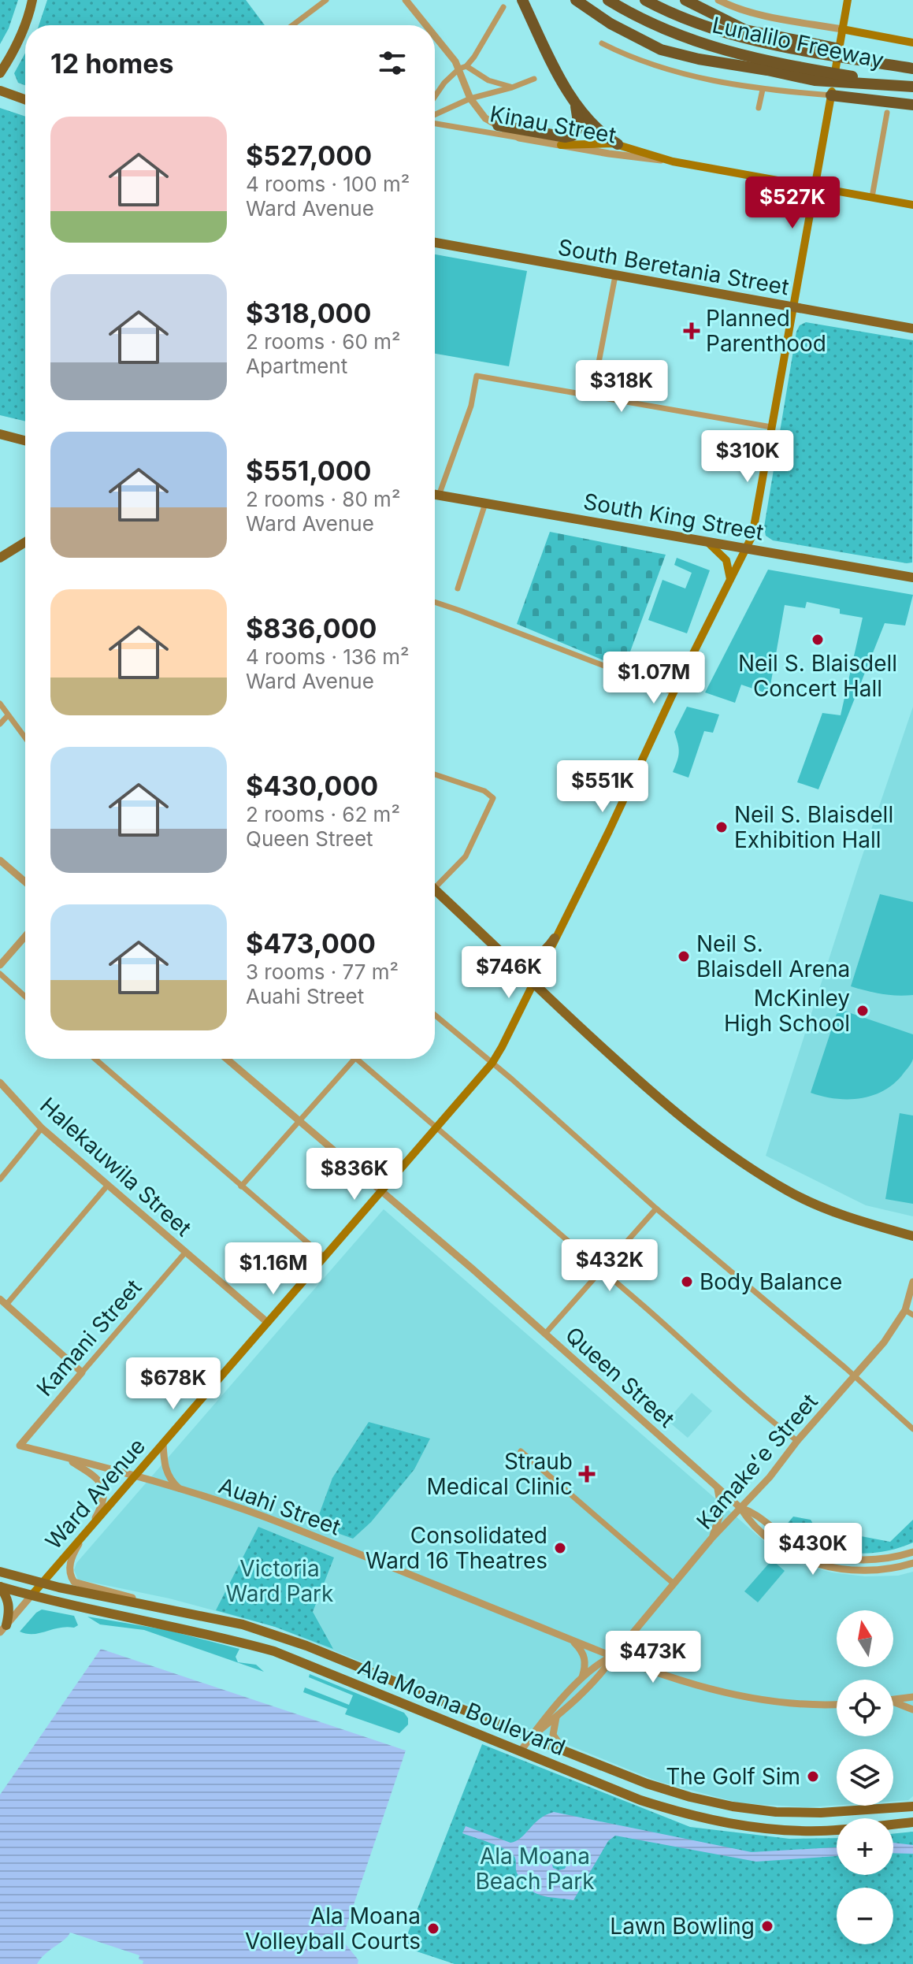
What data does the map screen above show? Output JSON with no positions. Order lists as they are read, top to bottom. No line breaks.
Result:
{"streets":{"highway":["Lunalilo Freeway"],"main road":["Kinau Street","South Beretania Street","South King Street","Ward Avenue","Ala Moana Boulevard"],"street":["Halekauwila Street","Kamani Street","Queen Street","Kamakeʻe Street","Auahi Street"]},"crossings":[["Kinau Street","Ward Avenue"],["South Beretania Street","Ward Avenue"],["South King Street","Ward Avenue"],["Halekauwila Street","Kamani Street"],["Halekauwila Street","Ward Avenue"],["Kamani Street","Auahi Street"],["Queen Street","Kamakeʻe Street"],["Queen Street","Ward Avenue"],["Kamakeʻe Street","Auahi Street"],["Kamakeʻe Street","Ala Moana Boulevard"],["Ward Avenue","Auahi Street"],["Ward Avenue","Ala Moana Boulevard"]],"parks":["Victoria Ward Park","Ala Moana Beach Park"],"places":{"health":["Planned Parenthood","Straub Medical Clinic"],"other":["Neil S. Blaisdell Concert Hall","Neil S. Blaisdell Exhibition Hall","Neil S. Blaisdell Arena","McKinley High School","Body Balance","Consolidated Ward 16 Theatres","The Golf Sim","Lawn Bowling","Ala Moana Volleyball Courts"]},"north":"top","page":{"heading":"12 homes","list":[{"name":"$527,000","note":"4 rooms · 100 m² · Ward Avenue"},{"name":"$318,000","note":"2 rooms · 60 m² · Apartment"},{"name":"$551,000","note":"2 rooms · 80 m² · Ward Avenue"},{"name":"$836,000","note":"4 rooms · 136 m² · Ward Avenue"},{"name":"$430,000","note":"2 rooms · 62 m² · Queen Street"},{"name":"$473,000","note":"3 rooms · 77 m² · Auahi Street"}],"price":["$527K","$318K","$310K","$1.07M","$551K","$746K","$836K","$432K","$1.16M","$678K","$430K","$473K"],"map_buttons":["+","−"]}}
